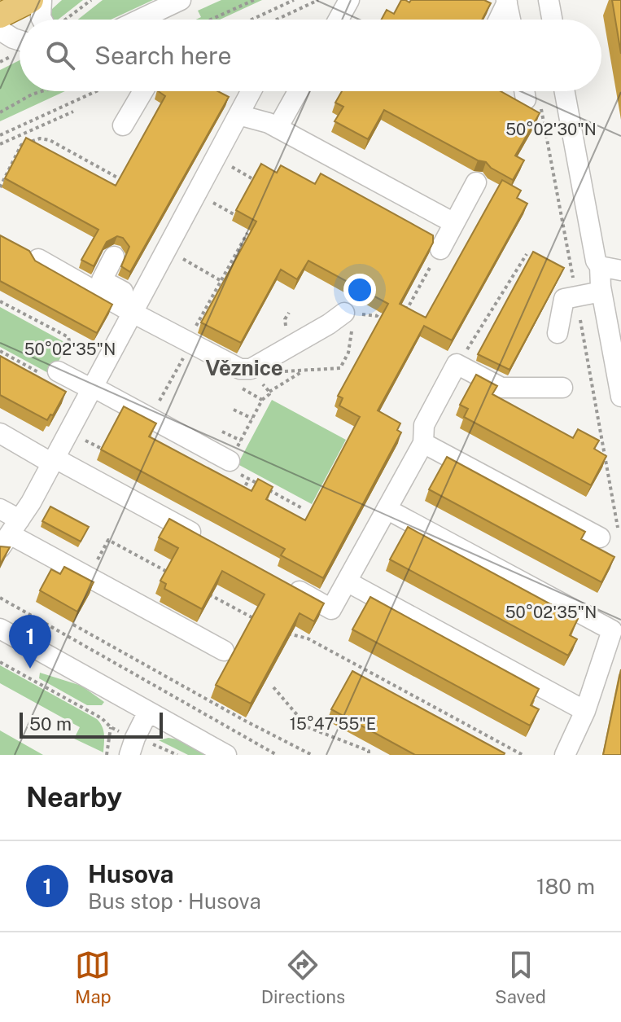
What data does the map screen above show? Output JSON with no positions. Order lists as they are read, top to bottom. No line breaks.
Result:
{"districts":["Věznice"],"scale_bar":"50 m","page":{"search":"Search here","pins":"1","scale":"50 m","heading":"Nearby","list":[{"mark":"1","name":"Husova","note":"Bus stop · Husova","value":"180 m"}],"nav":["Map","Directions","Saved"]},"coordinates":["50°02'30\"N","50°02'35\"N","15°47'55\"E"]}
